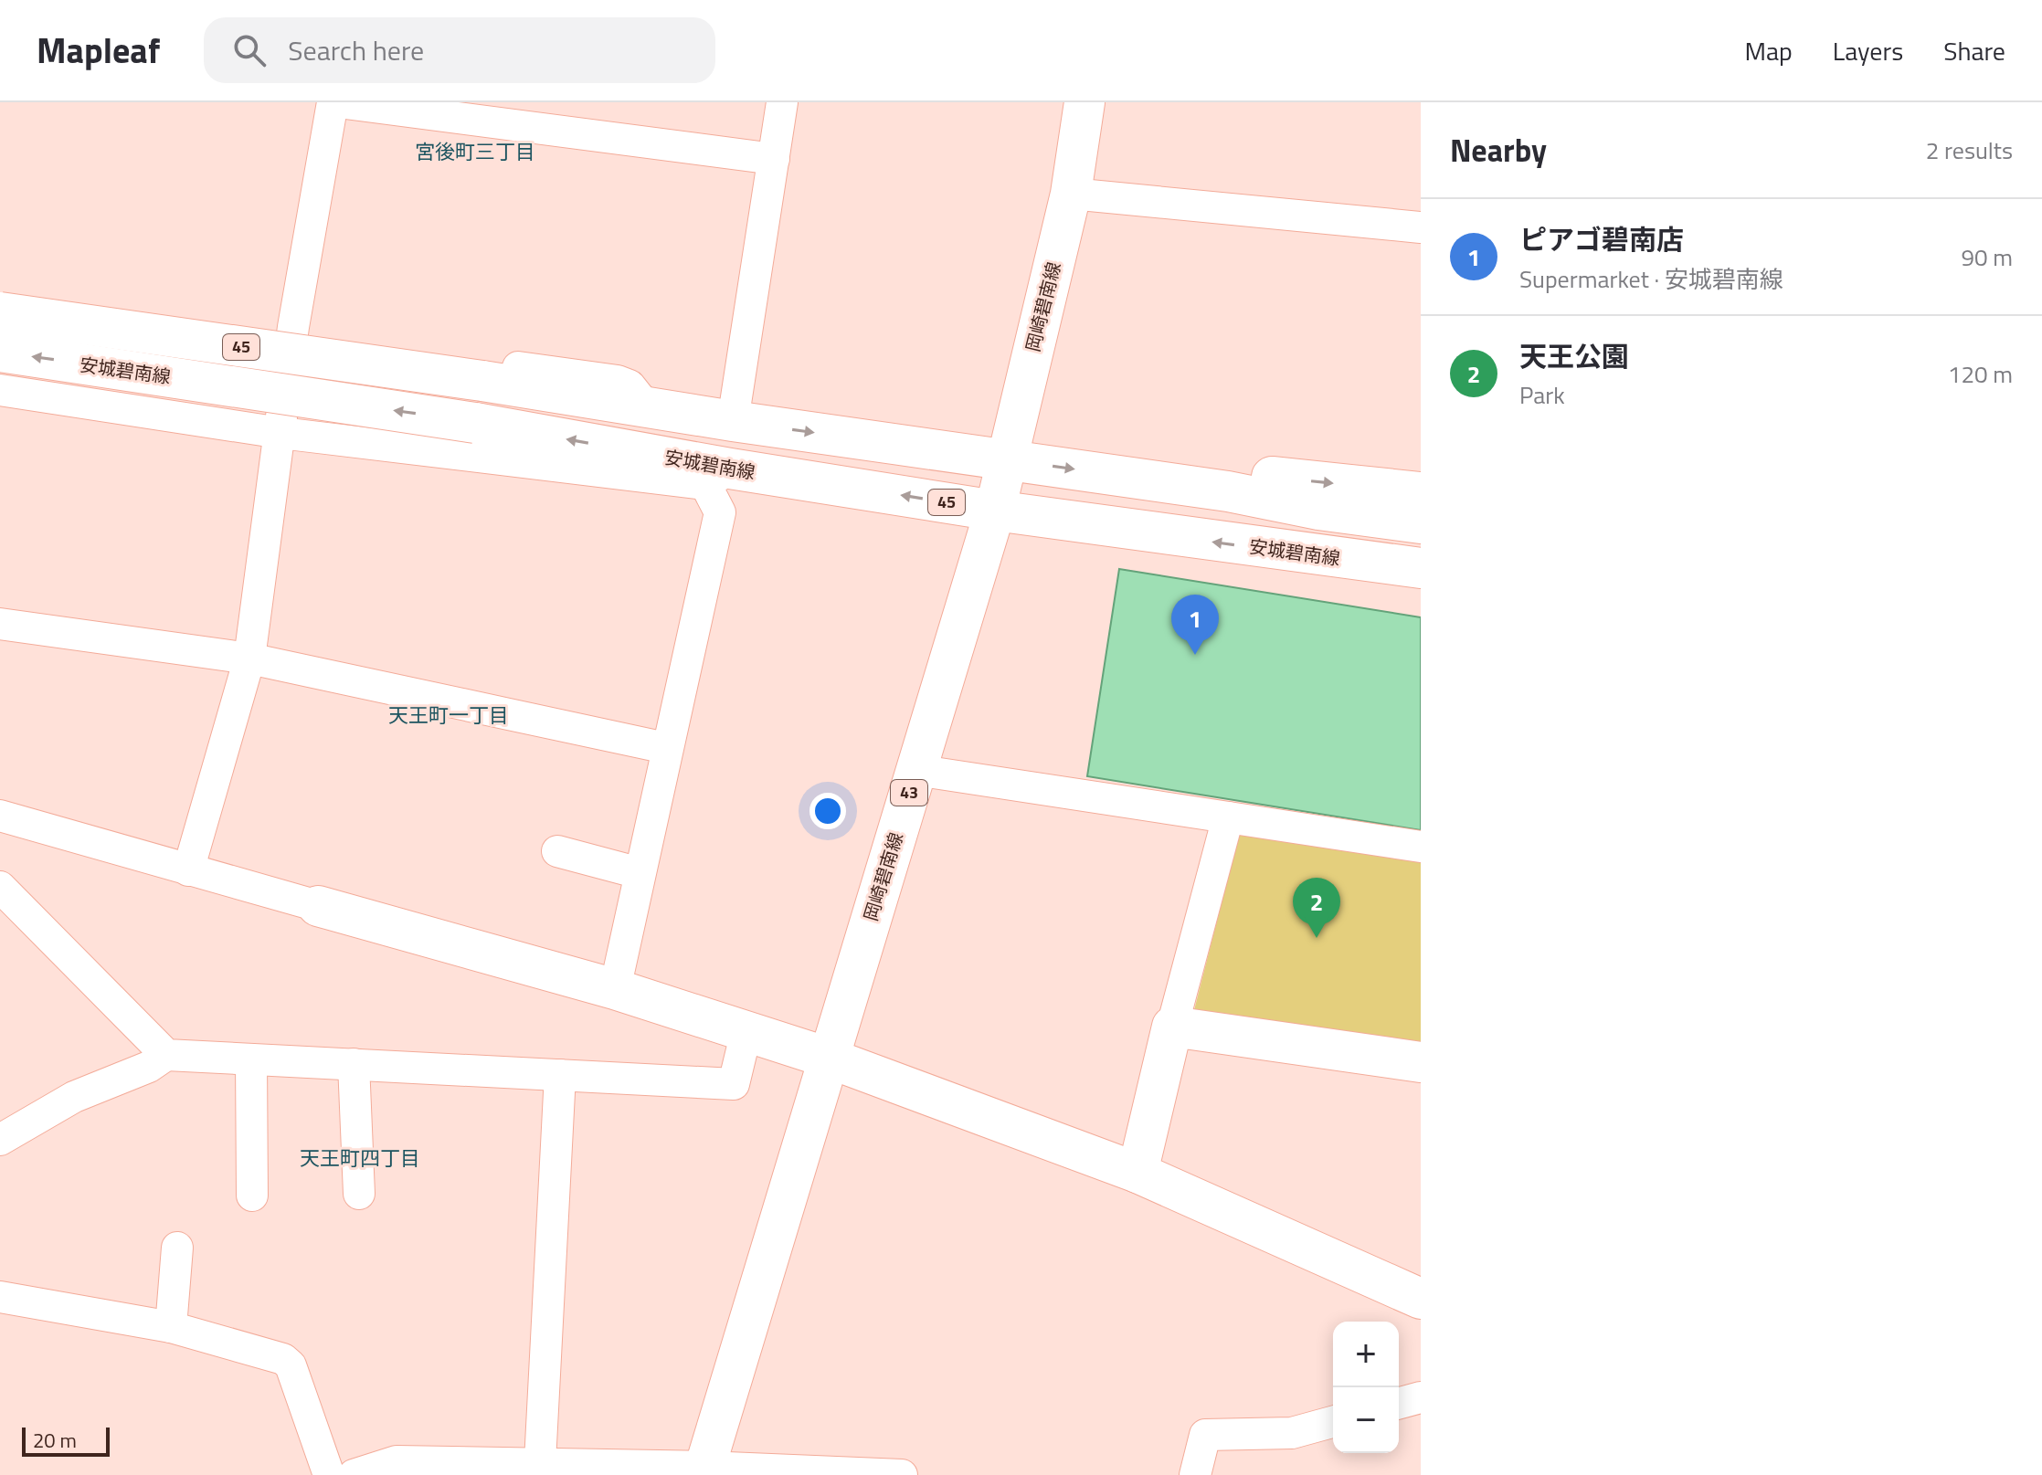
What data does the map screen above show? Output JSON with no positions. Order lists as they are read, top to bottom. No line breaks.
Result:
{"streets":{"main road":["岡崎碧南線","45","安城碧南線","43"]},"crossings":[["岡崎碧南線","45"],["岡崎碧南線","安城碧南線"]],"districts":["宮後町三丁目","天王町一丁目","天王町四丁目"],"scale_bar":"20 m","page":{"header":"Mapleaf","search":"Search here","nav":["Map","Layers","Share"],"heading":["Nearby","2 results"],"list":[{"mark":"1","name":"ピアゴ碧南店","note":"Supermarket · 安城碧南線","value":"90 m"},{"mark":"2","name":"天王公園","note":"Park","value":"120 m"}],"pins":["1","2"],"map_buttons":["+","−"],"scale":"20 m"}}
